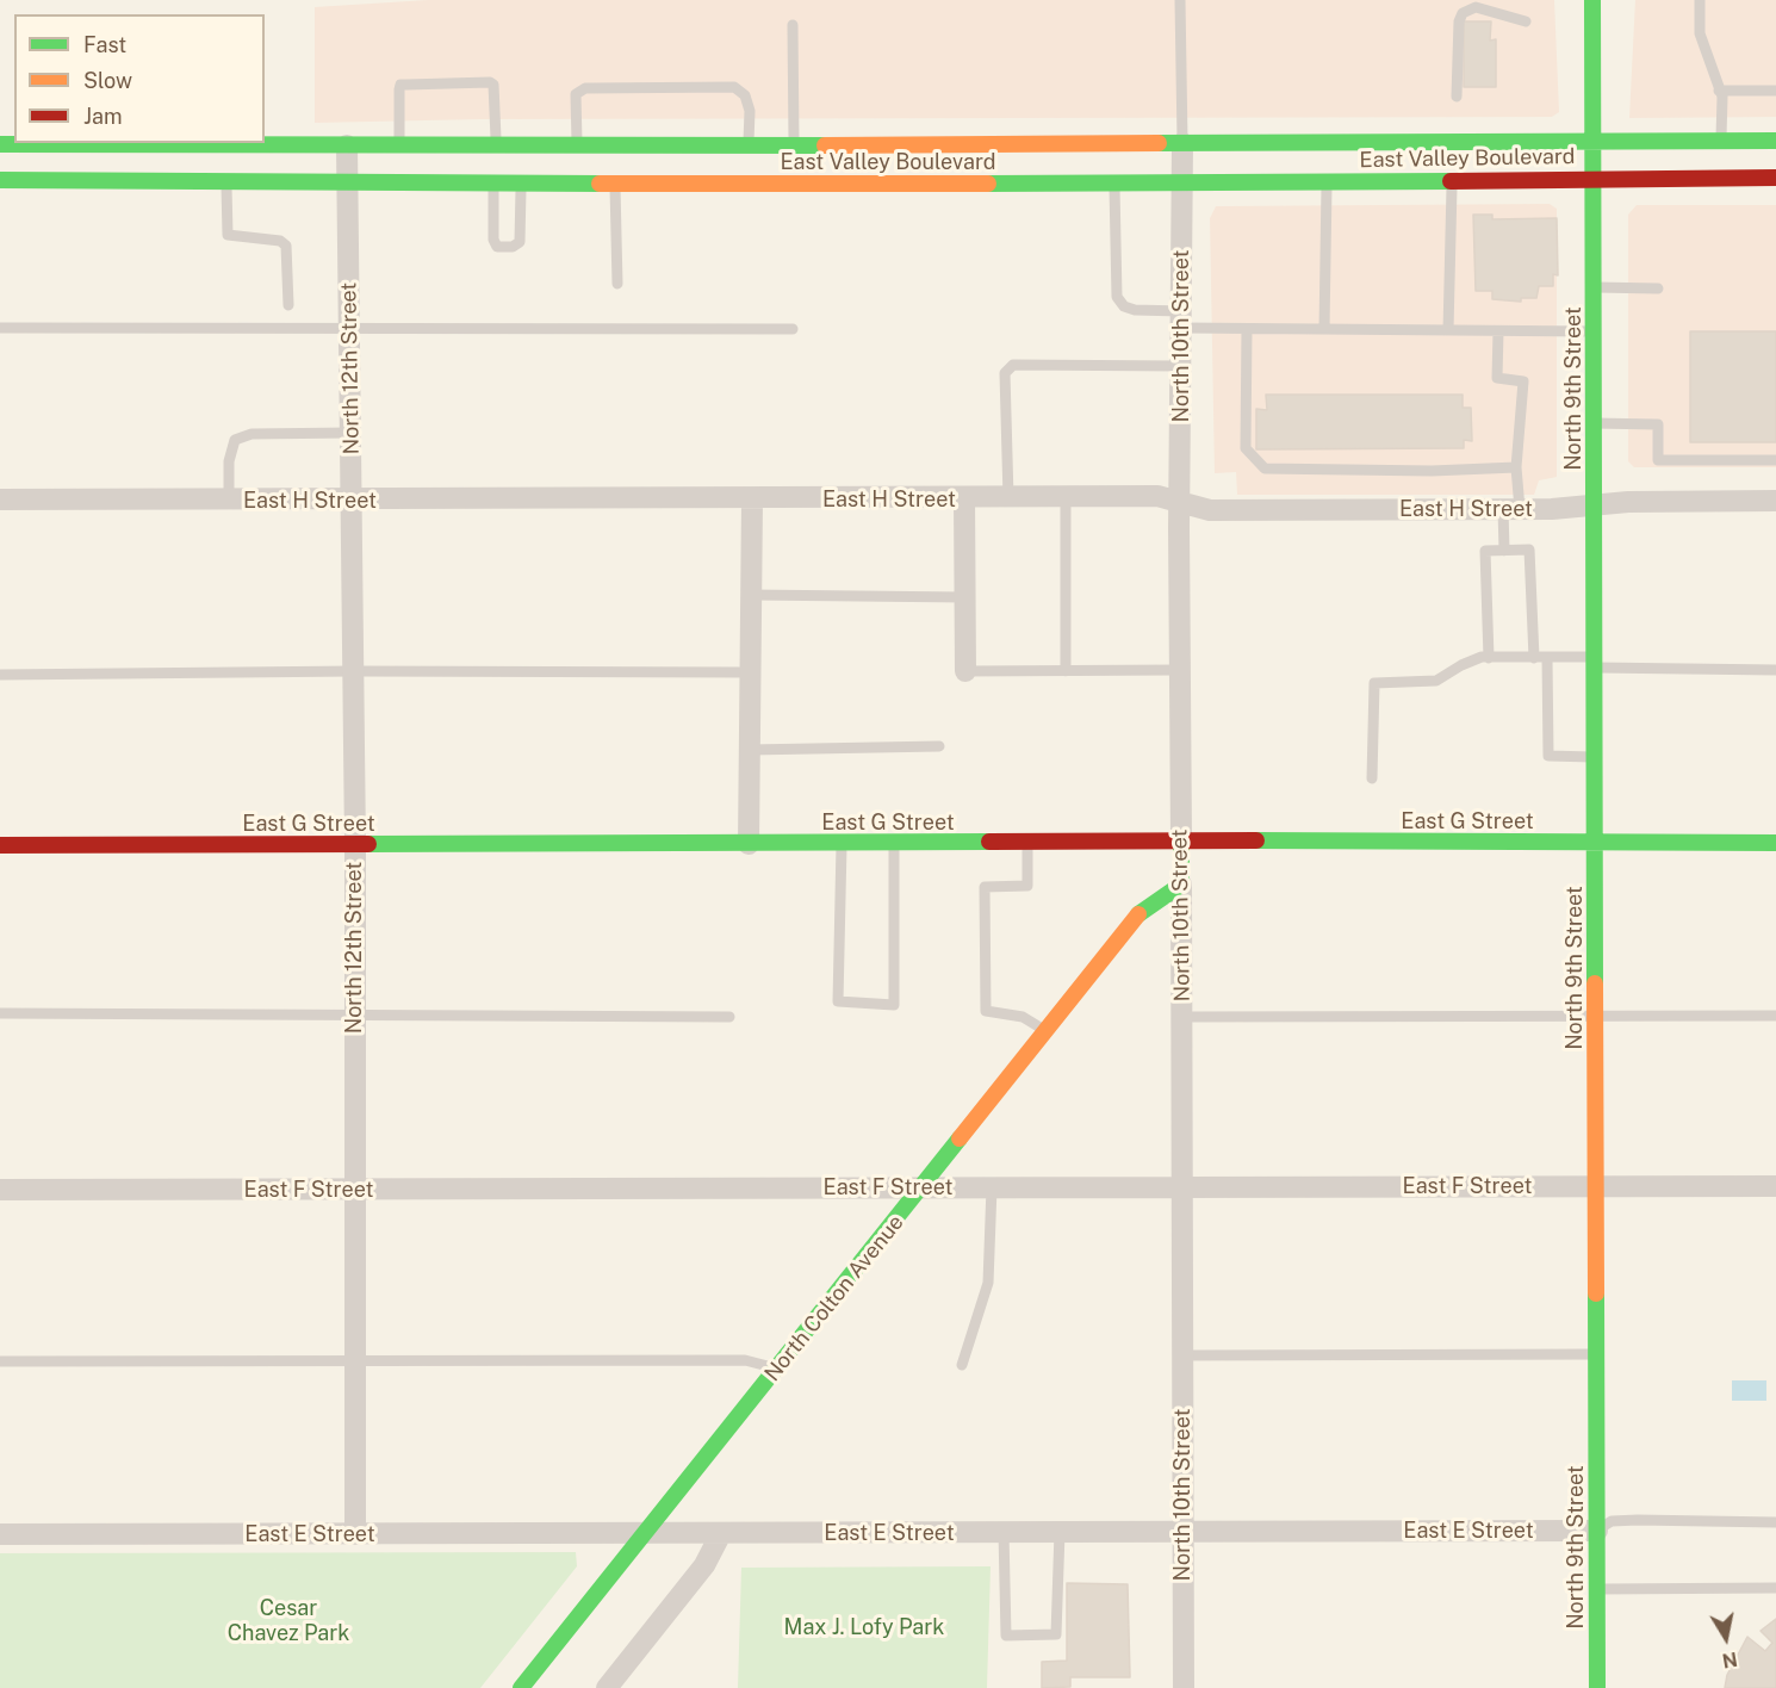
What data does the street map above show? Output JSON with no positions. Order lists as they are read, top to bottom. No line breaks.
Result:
{"streets":{"street":["East Valley Boulevard","North 10th Street","North 12th Street","North 9th Street","East H Street","East G Street","East F Street","North Colton Avenue","East E Street"]},"crossings":[["East Valley Boulevard","North 10th Street"],["East Valley Boulevard","North 12th Street"],["East Valley Boulevard","North 9th Street"],["North 10th Street","East H Street"],["North 10th Street","East G Street"],["North 10th Street","East F Street"],["North 10th Street","North Colton Avenue"],["North 10th Street","East E Street"],["North 12th Street","East H Street"],["North 12th Street","East G Street"],["North 12th Street","East F Street"],["North 12th Street","East E Street"],["North 9th Street","East H Street"],["North 9th Street","East G Street"],["North 9th Street","East F Street"],["North 9th Street","East E Street"],["East F Street","North Colton Avenue"],["North Colton Avenue","East E Street"]],"parks":["Cesar Chavez Park","Max J. Lofy Park"],"legend":["Fast","Slow","Jam"],"north":"bottom"}
